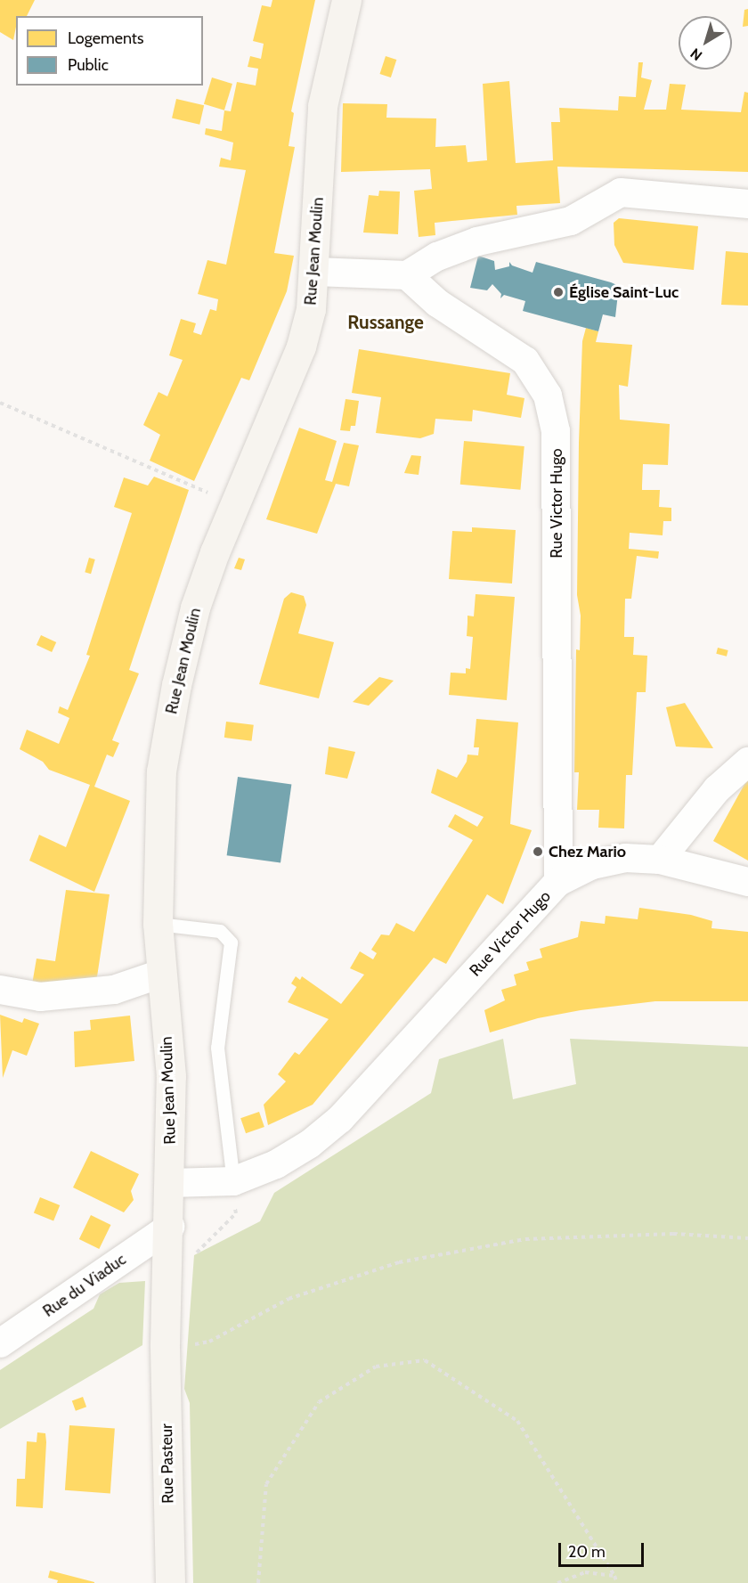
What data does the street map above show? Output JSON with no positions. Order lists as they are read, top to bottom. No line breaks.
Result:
{"streets":{"main road":["Rue Jean Moulin","Rue Pasteur"],"street":["Rue Victor Hugo","Rue du Viaduc"]},"crossings":[["Rue Jean Moulin","Rue Victor Hugo"],["Rue Jean Moulin","Rue du Viaduc"],["Rue Jean Moulin","Rue Pasteur"]],"districts":["Russange"],"places":["Église Saint-Luc","Chez Mario"],"legend":["Logements","Public"],"scale_bar":"20 m","north":"bottom left"}
